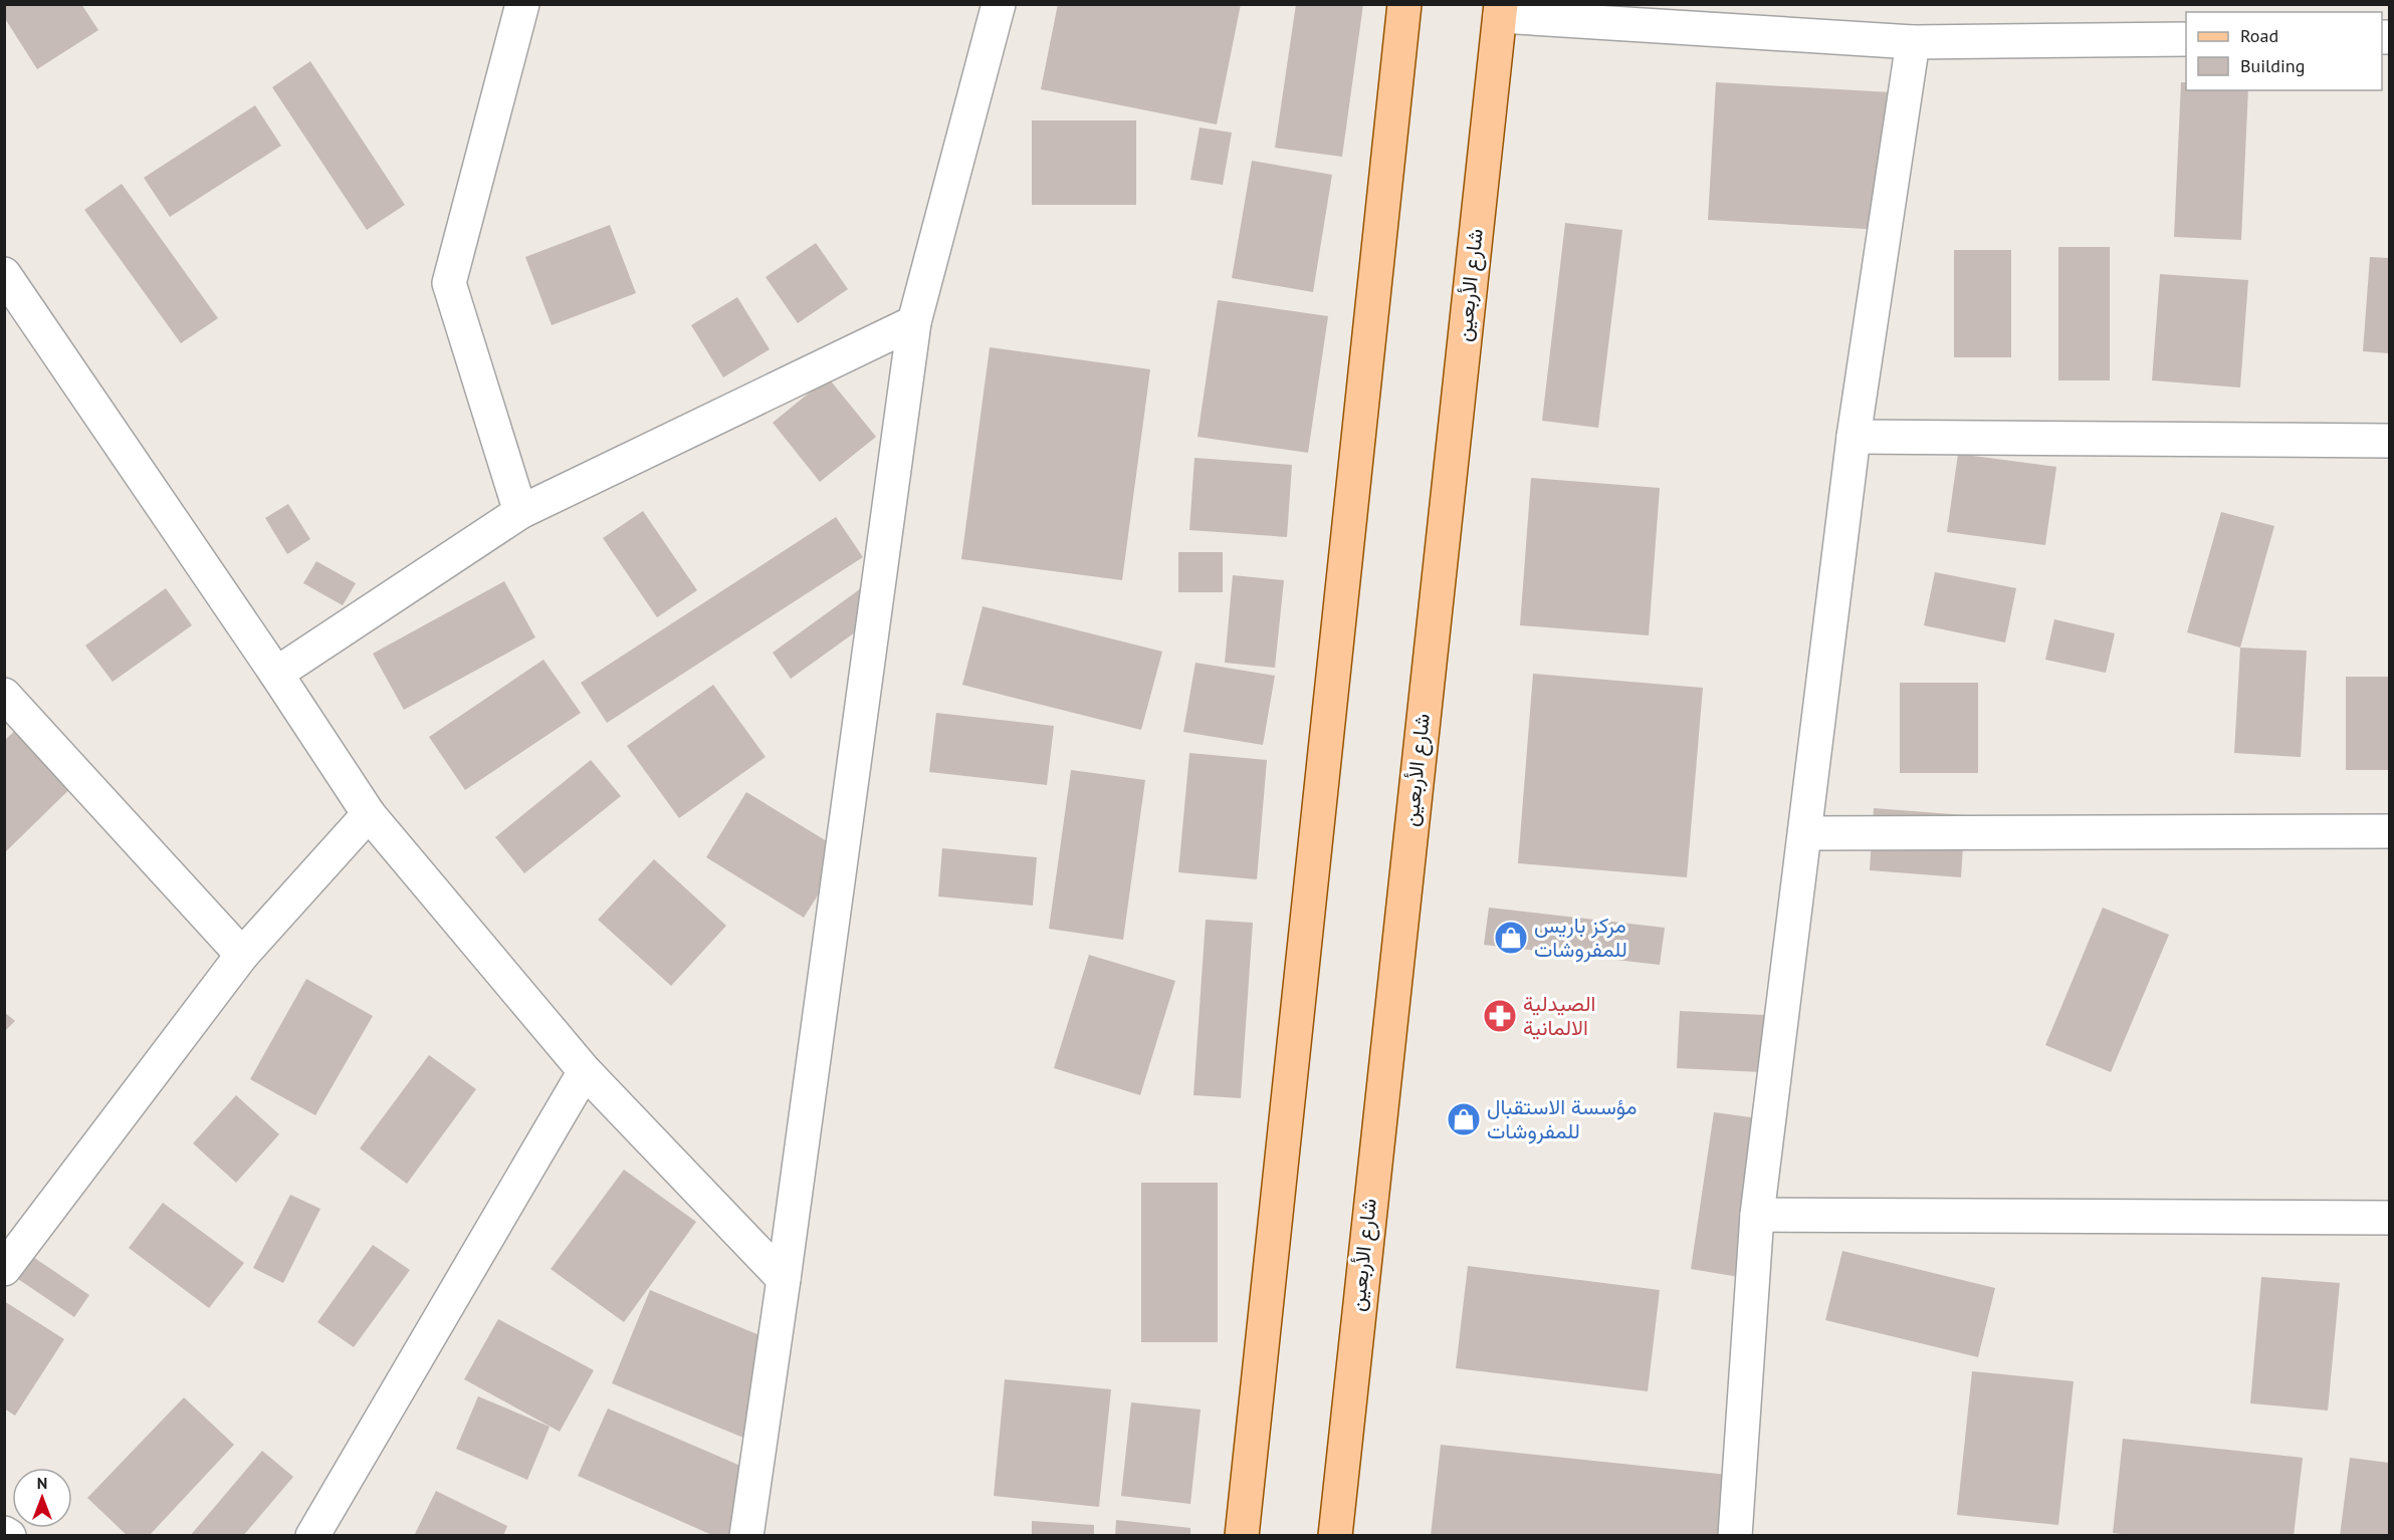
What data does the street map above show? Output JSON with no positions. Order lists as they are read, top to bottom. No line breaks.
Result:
{"streets":{"main road":["شارع الأربعين"]},"places":{"shop":["مركز باريس للمفروشات","مؤسسة الاستقبال للمفروشات"],"pharmacy":["الصيدلية الالمانية"]},"legend":["Road","Building"],"north":"top"}
